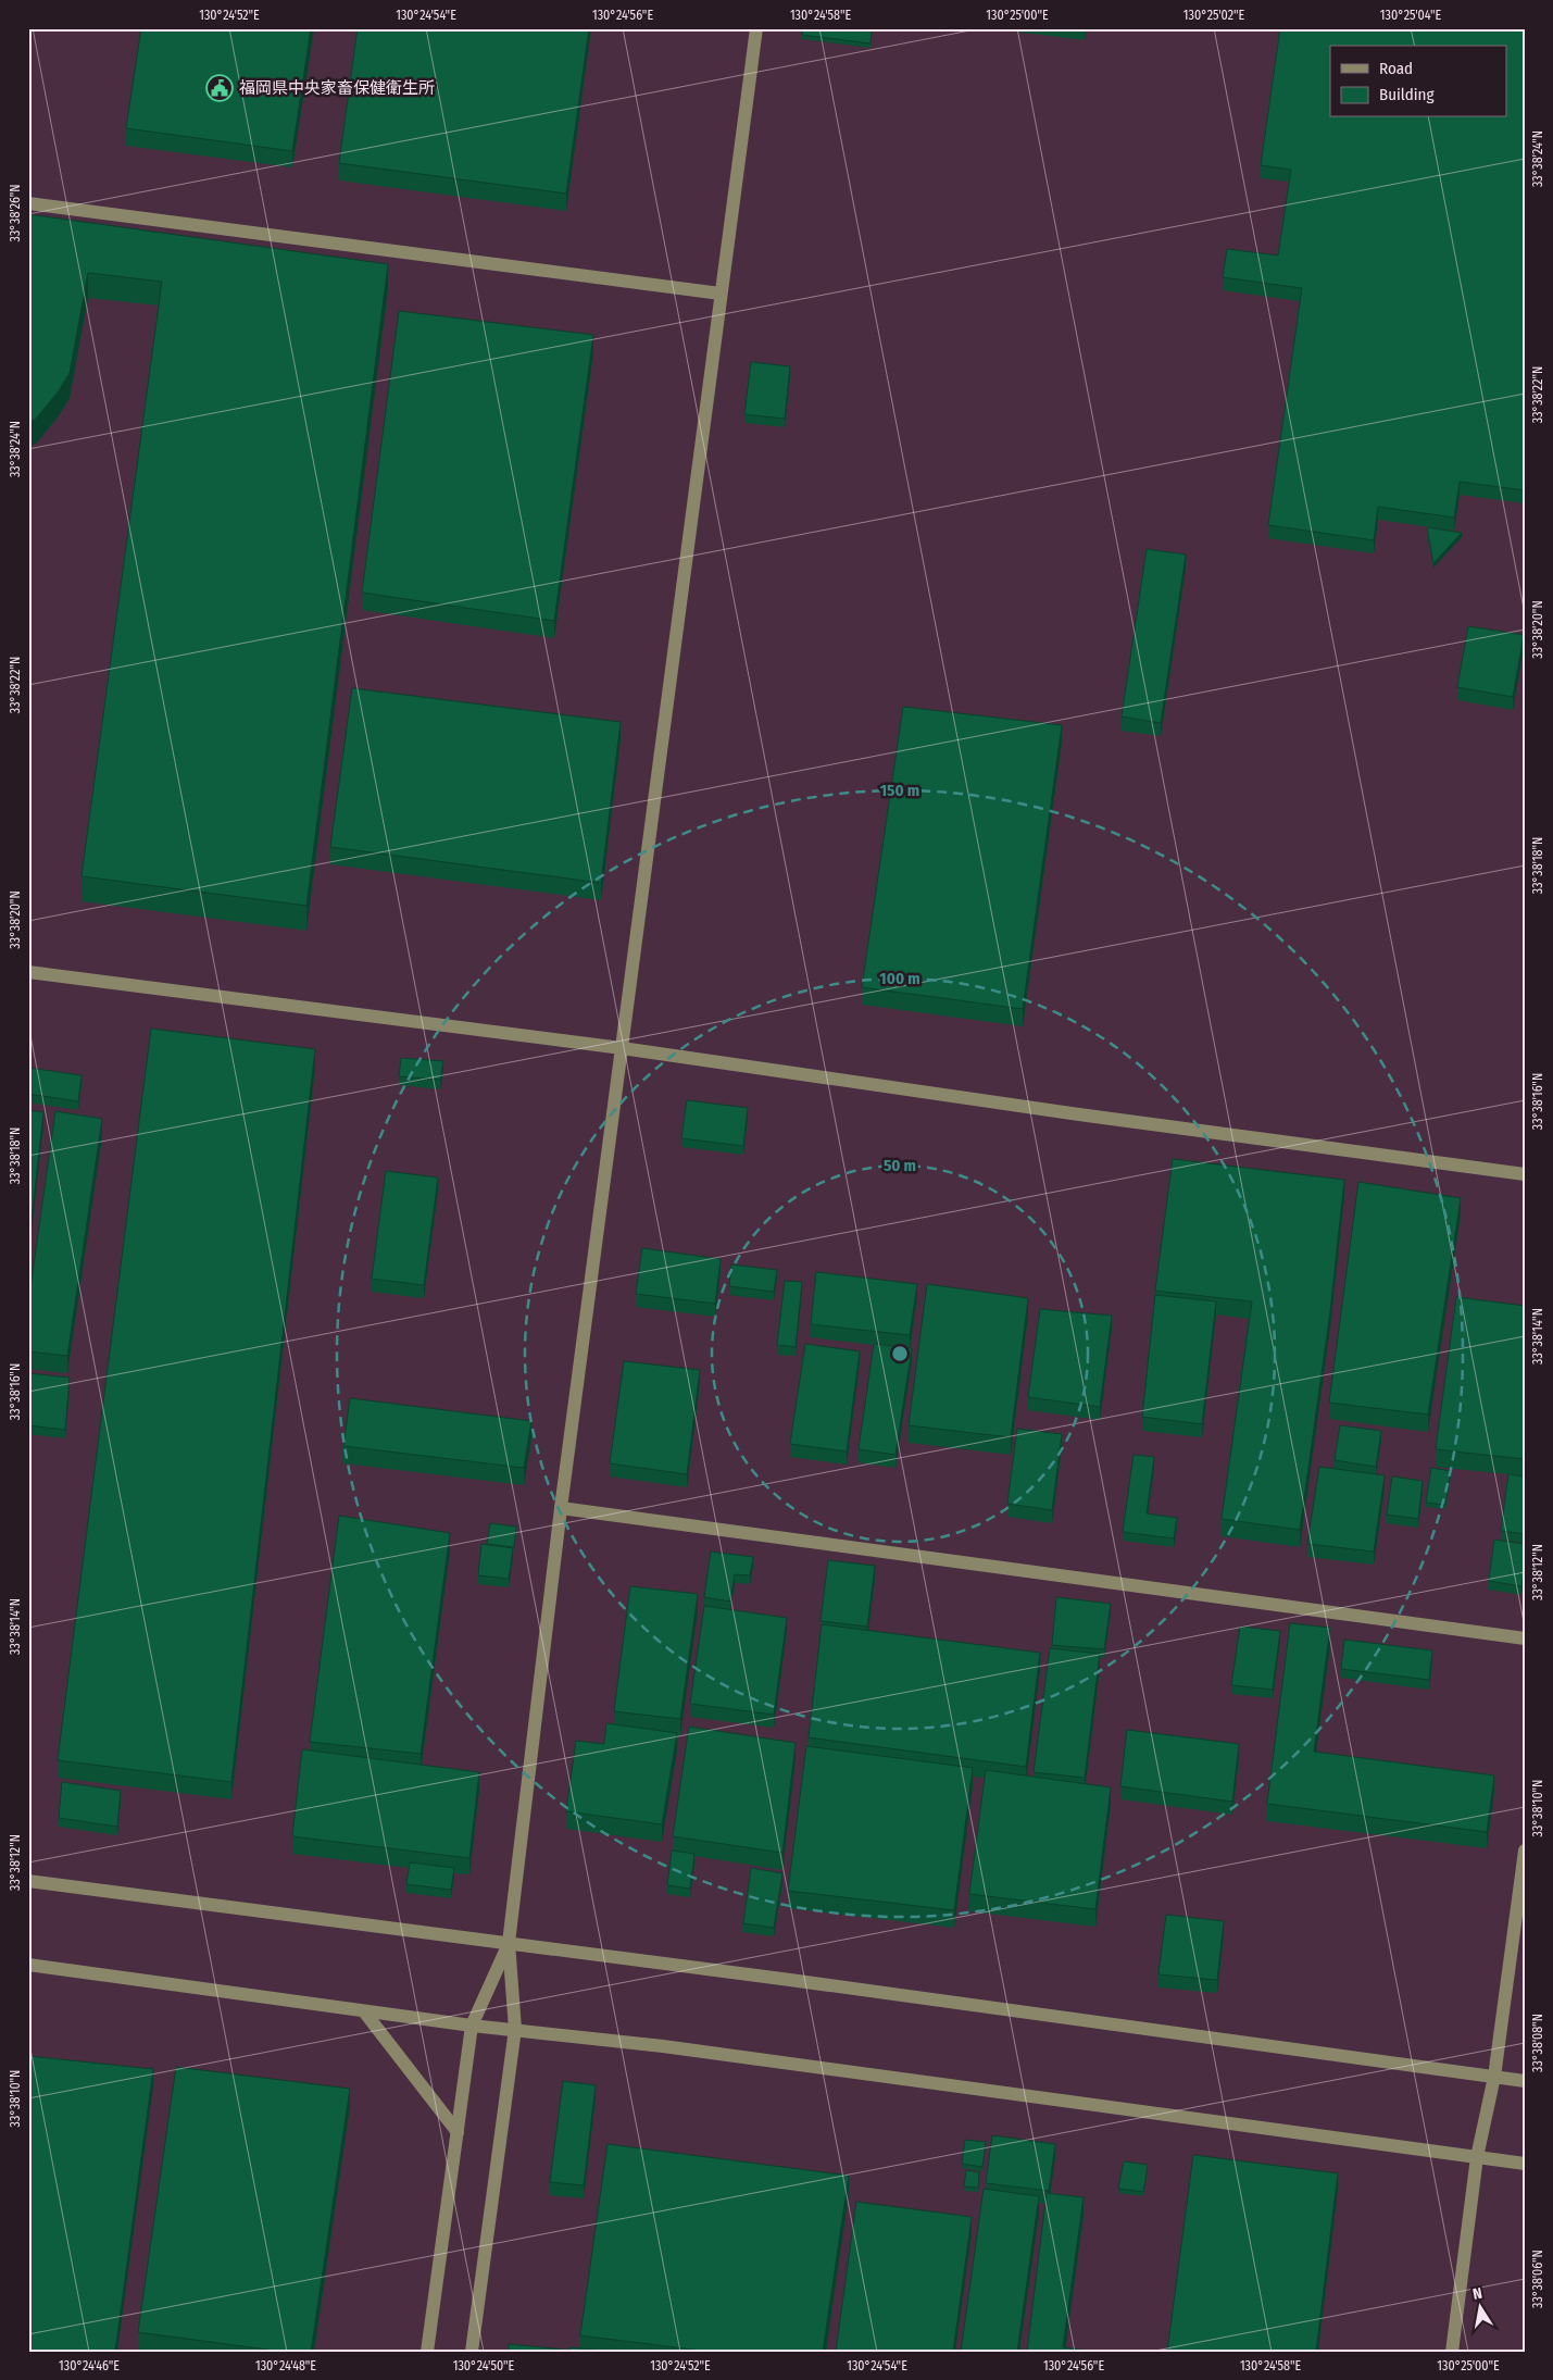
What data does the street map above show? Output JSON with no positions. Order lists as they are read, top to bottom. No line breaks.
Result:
{"places":{"public building":["福岡県中央家畜保健衛生所"]},"legend":["Road","Building"],"north":"top","coordinates":["130°24'52\"E","130°24'54\"E","130°24'56\"E","130°24'58\"E","130°25'00\"E","130°25'02\"E","130°25'04\"E","33°38'24\"N","33°38'26\"N","33°38'22\"N","33°38'20\"N","33°38'18\"N","33°38'16\"N","33°38'14\"N","33°38'12\"N","33°38'10\"N","33°38'08\"N","33°38'06\"N","130°24'46\"E","130°24'48\"E","130°24'50\"E"],"rings":["150 m","100 m","50 m"]}
